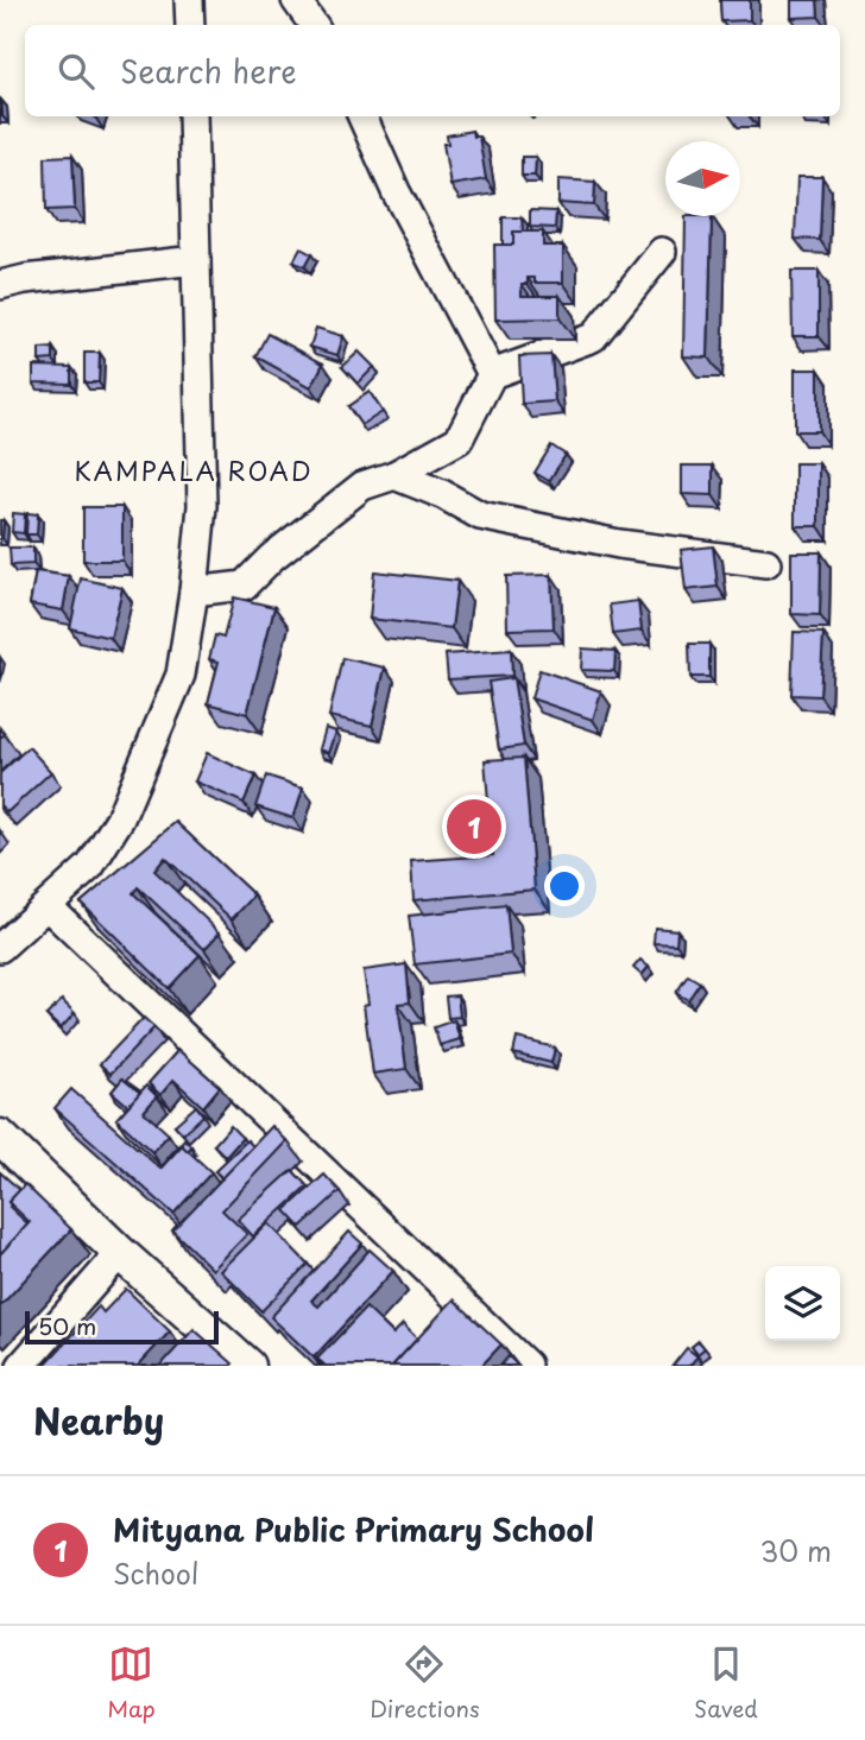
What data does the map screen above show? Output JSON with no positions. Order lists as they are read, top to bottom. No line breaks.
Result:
{"districts":["KAMPALA ROAD"],"scale_bar":"50 m","north":"right","page":{"search":"Search here","pins":"1","scale":"50 m","heading":"Nearby","list":[{"mark":"1","name":"Mityana Public Primary School","note":"School","value":"30 m"}],"nav":["Map","Directions","Saved"]}}
